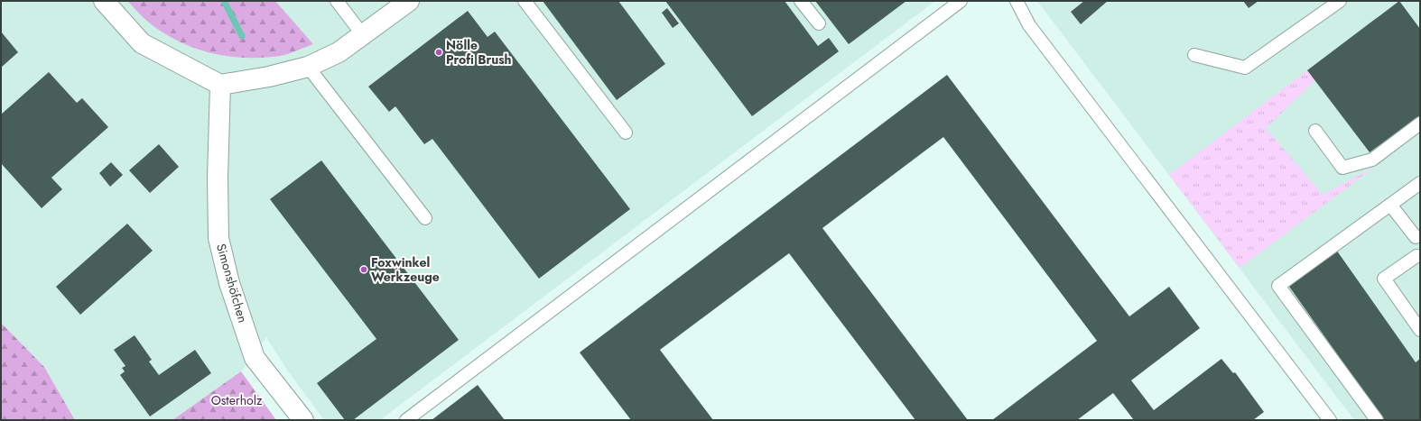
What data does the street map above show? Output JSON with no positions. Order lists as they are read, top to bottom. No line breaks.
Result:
{"streets":{"street":["Simonshöfchen"]},"parks":["Osterholz"],"places":["Nölle Profi Brush","Foxwinkel Werkzeuge"]}
